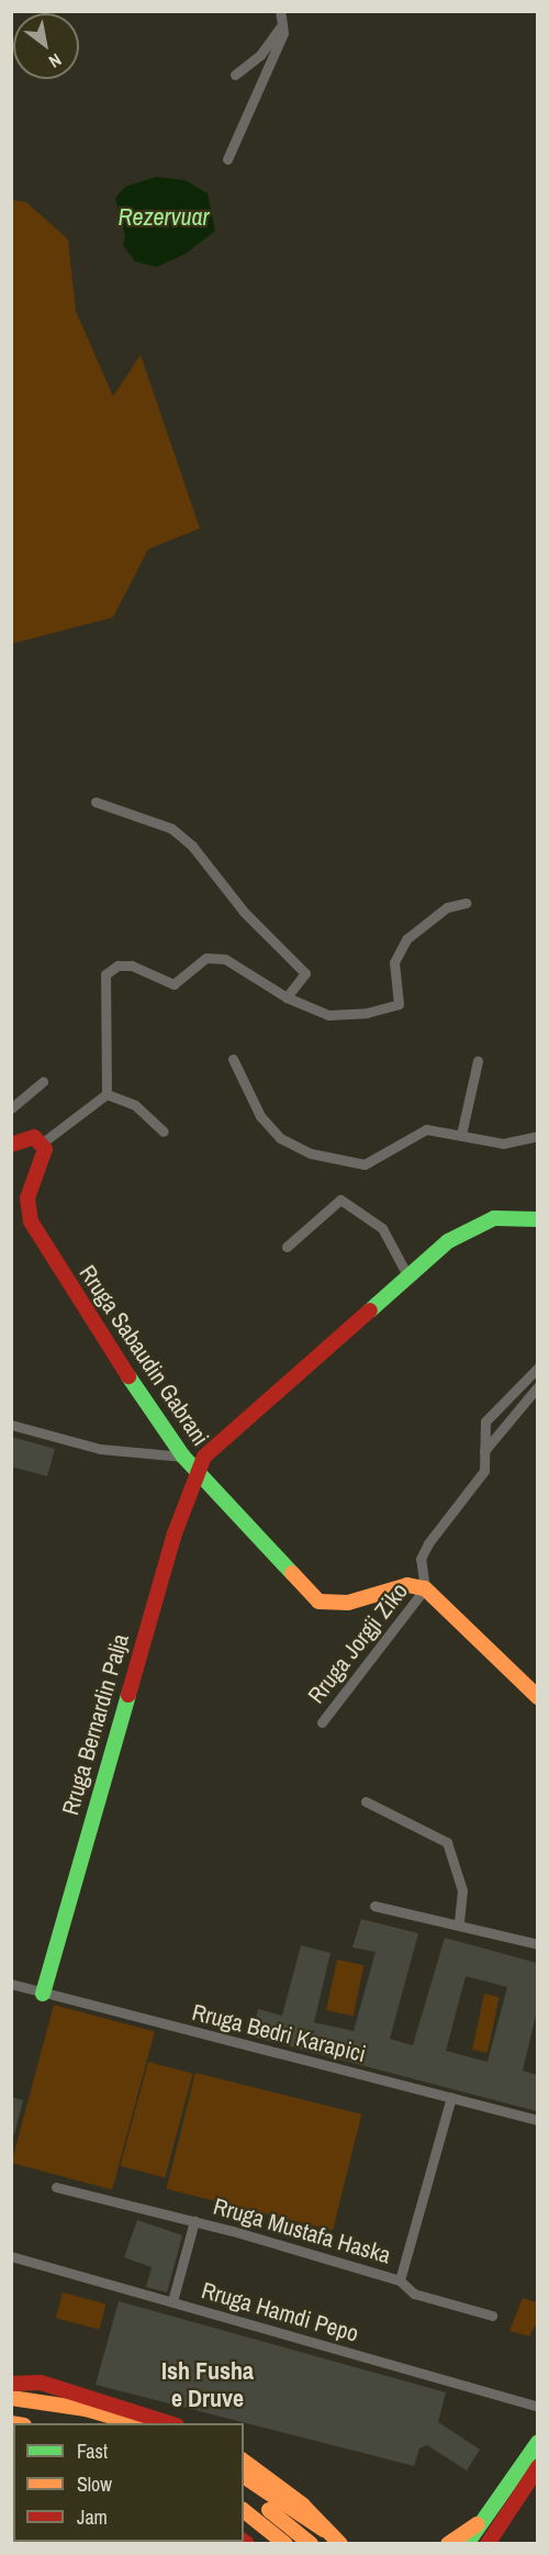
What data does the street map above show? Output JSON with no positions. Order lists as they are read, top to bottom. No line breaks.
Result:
{"streets":{"main road":["Rruga Sabaudin Gabrani","Rruga Bernardin Palja"],"street":["Rruga Jorgji Ziko","Rruga Bedri Karapici","Rruga Mustafa Haska","Rruga Hamdi Pepo"]},"crossings":[["Rruga Sabaudin Gabrani","Rruga Jorgji Ziko"],["Rruga Sabaudin Gabrani","Rruga Bernardin Palja"],["Rruga Bernardin Palja","Rruga Bedri Karapici"],["Rruga Bedri Karapici","Rruga Mustafa Haska"],["Rruga Mustafa Haska","Rruga Hamdi Pepo"]],"districts":["Ish Fusha e Druve"],"water":["Rezervuar"],"legend":["Fast","Slow","Jam"],"north":"bottom right"}
